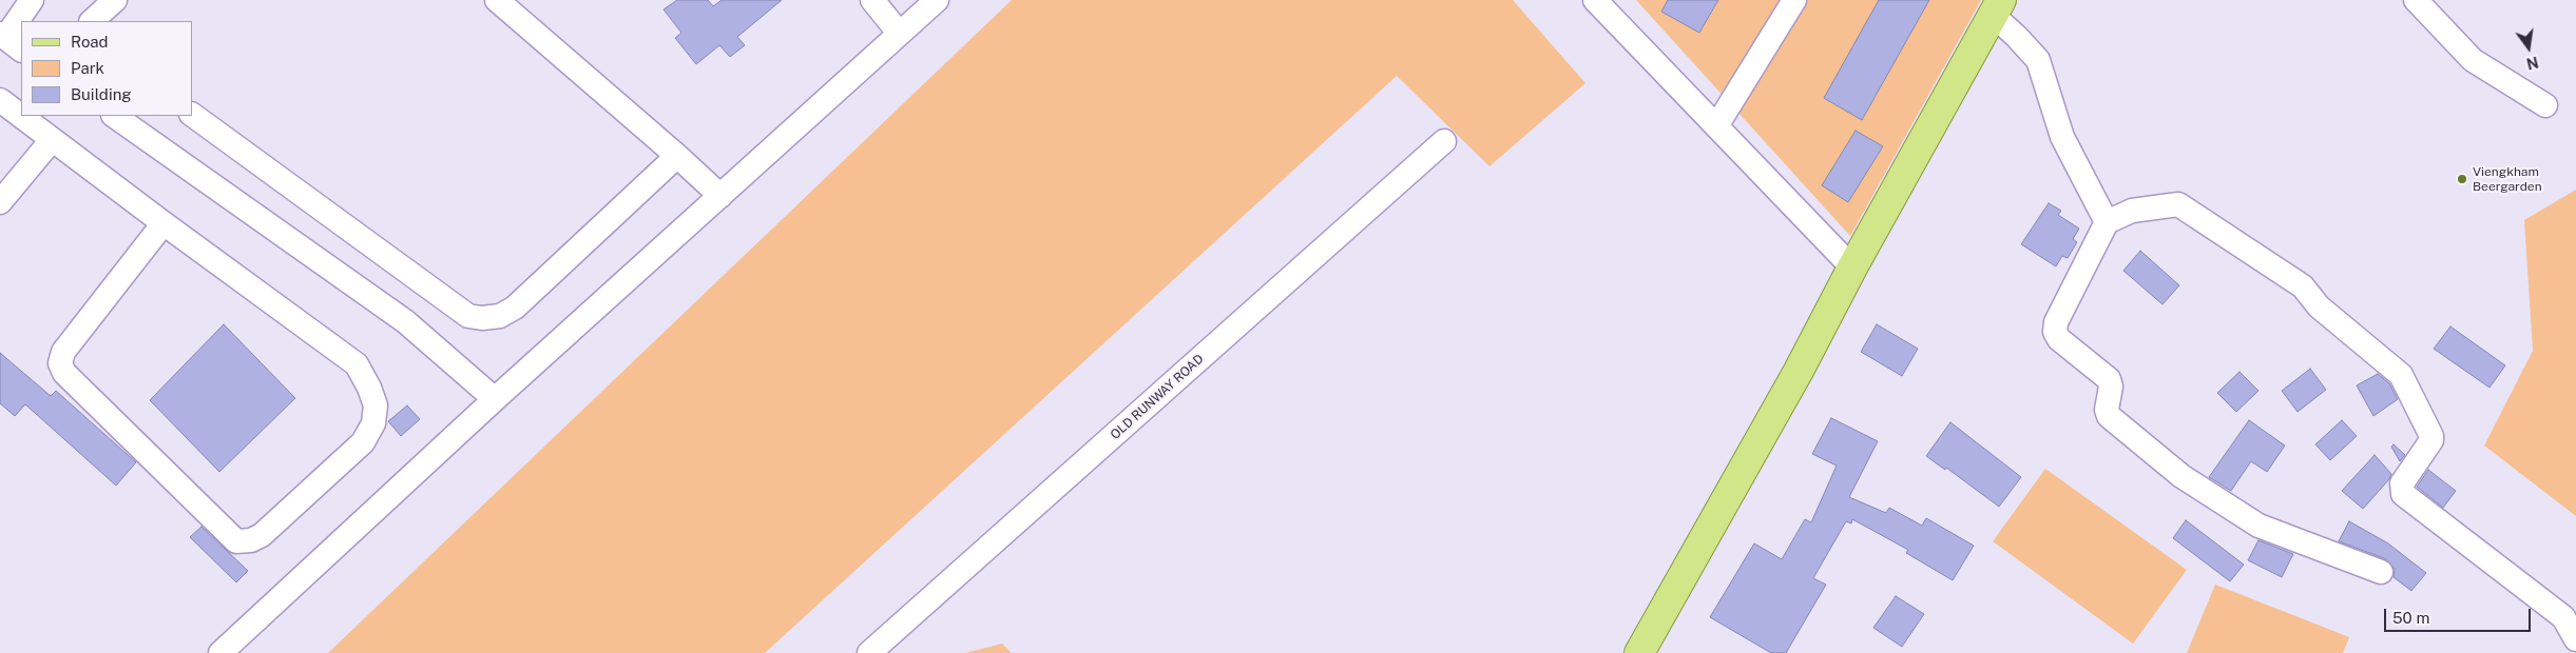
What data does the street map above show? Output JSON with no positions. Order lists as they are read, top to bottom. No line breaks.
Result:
{"streets":{"street":["OLD RUNWAY ROAD"]},"places":["Viengkham Beergarden"],"legend":["Road","Park","Building"],"scale_bar":"50 m","north":"bottom"}
